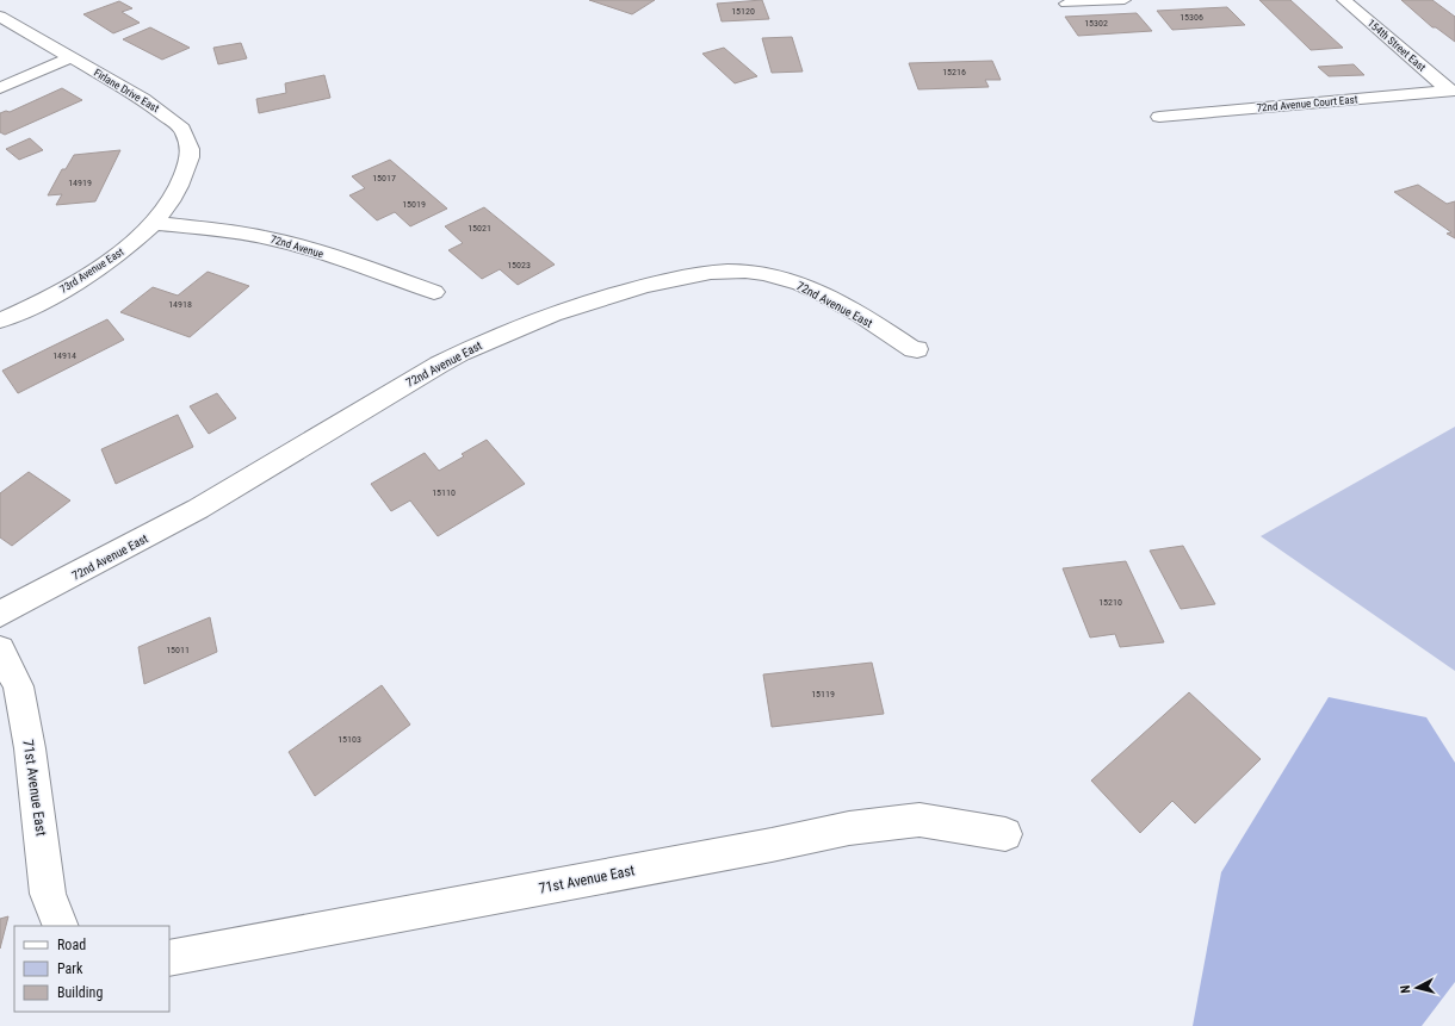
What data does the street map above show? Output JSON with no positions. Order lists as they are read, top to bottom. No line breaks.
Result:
{"streets":{"street":["154th Street East","Firlane Drive East","72nd Avenue Court East","72nd Avenue","73rd Avenue East","72nd Avenue East","71st Avenue East"]},"crossings":[["154th Street East","72nd Avenue Court East"],["Firlane Drive East","73rd Avenue East"],["72nd Avenue","73rd Avenue East"]],"house_numbers":["15120","15306","15302","15216","15017","14919","15019","15021","15023","14918","14914","15110","15210","15011","15119","15103"],"legend":["Road","Park","Building"],"north":"left"}
